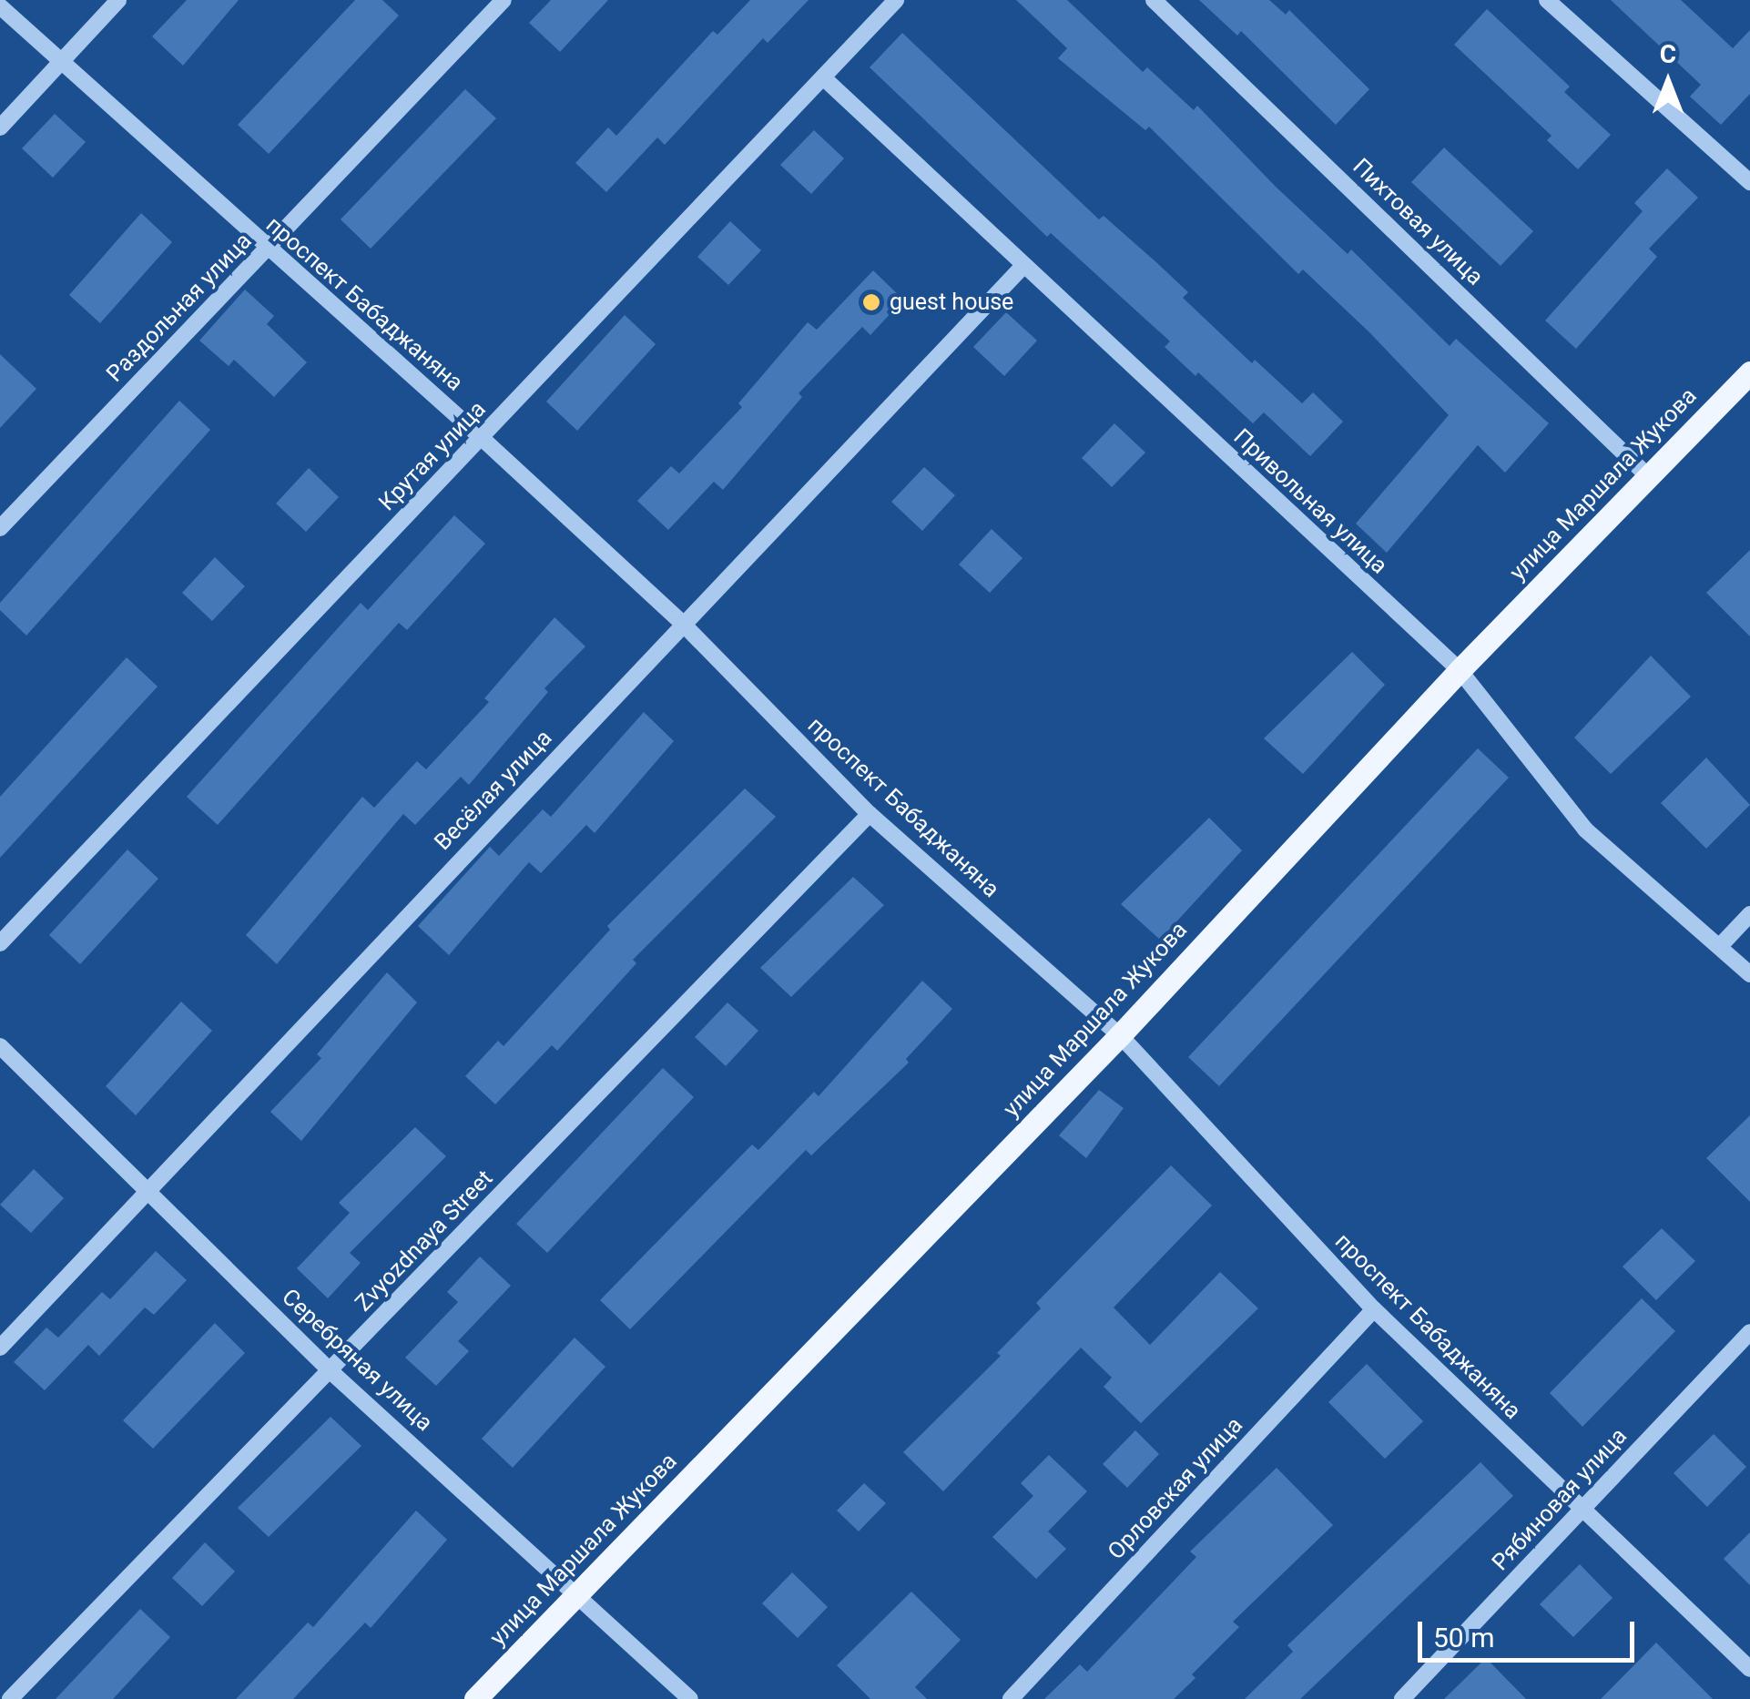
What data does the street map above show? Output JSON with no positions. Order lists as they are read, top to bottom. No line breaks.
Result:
{"streets":{"main road":["улица Маршала Жукова"],"street":["Пихтовая улица","проспект Бабаджаняна","Раздольная улица","Крутая улица","Привольная улица","Весёлая улица","Zvyozdnaya Street","Серебряная улица","Орловская улица","Рябиновая улица"]},"crossings":[["Пихтовая улица","улица Маршала Жукова"],["проспект Бабаджаняна","Раздольная улица"],["проспект Бабаджаняна","Крутая улица"],["проспект Бабаджаняна","улица Маршала Жукова"],["проспект Бабаджаняна","Весёлая улица"],["проспект Бабаджаняна","Zvyozdnaya Street"],["проспект Бабаджаняна","Орловская улица"],["проспект Бабаджаняна","Рябиновая улица"],["Крутая улица","Привольная улица"],["улица Маршала Жукова","Привольная улица"],["улица Маршала Жукова","Серебряная улица"],["Привольная улица","Весёлая улица"],["Весёлая улица","Серебряная улица"],["Zvyozdnaya Street","Серебряная улица"]],"places":["guest house"],"scale_bar":"50 m","north":"top"}
